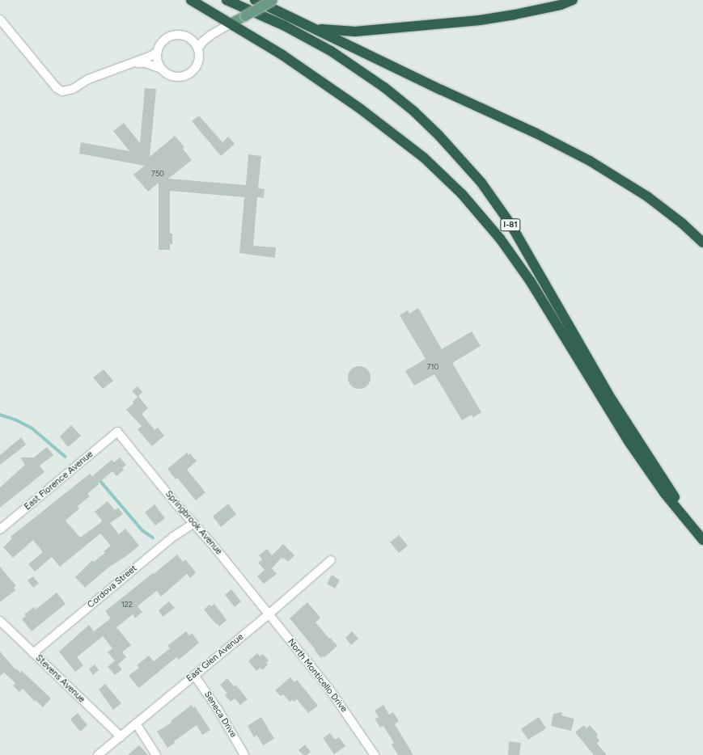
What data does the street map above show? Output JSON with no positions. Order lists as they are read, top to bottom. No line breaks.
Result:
{"streets":{"highway":["I-81"],"street":["East Florence Avenue","Springbrook Avenue","Cordova Street","East Glen Avenue","North Monticello Drive","Stevens Avenue","Seneca Drive"]},"crossings":[["East Florence Avenue","Springbrook Avenue"],["Springbrook Avenue","Cordova Street"],["Springbrook Avenue","East Glen Avenue"],["Springbrook Avenue","North Monticello Drive"],["Cordova Street","Stevens Avenue"],["East Glen Avenue","North Monticello Drive"],["East Glen Avenue","Stevens Avenue"],["East Glen Avenue","Seneca Drive"]],"house_numbers":["750","710","122"]}
